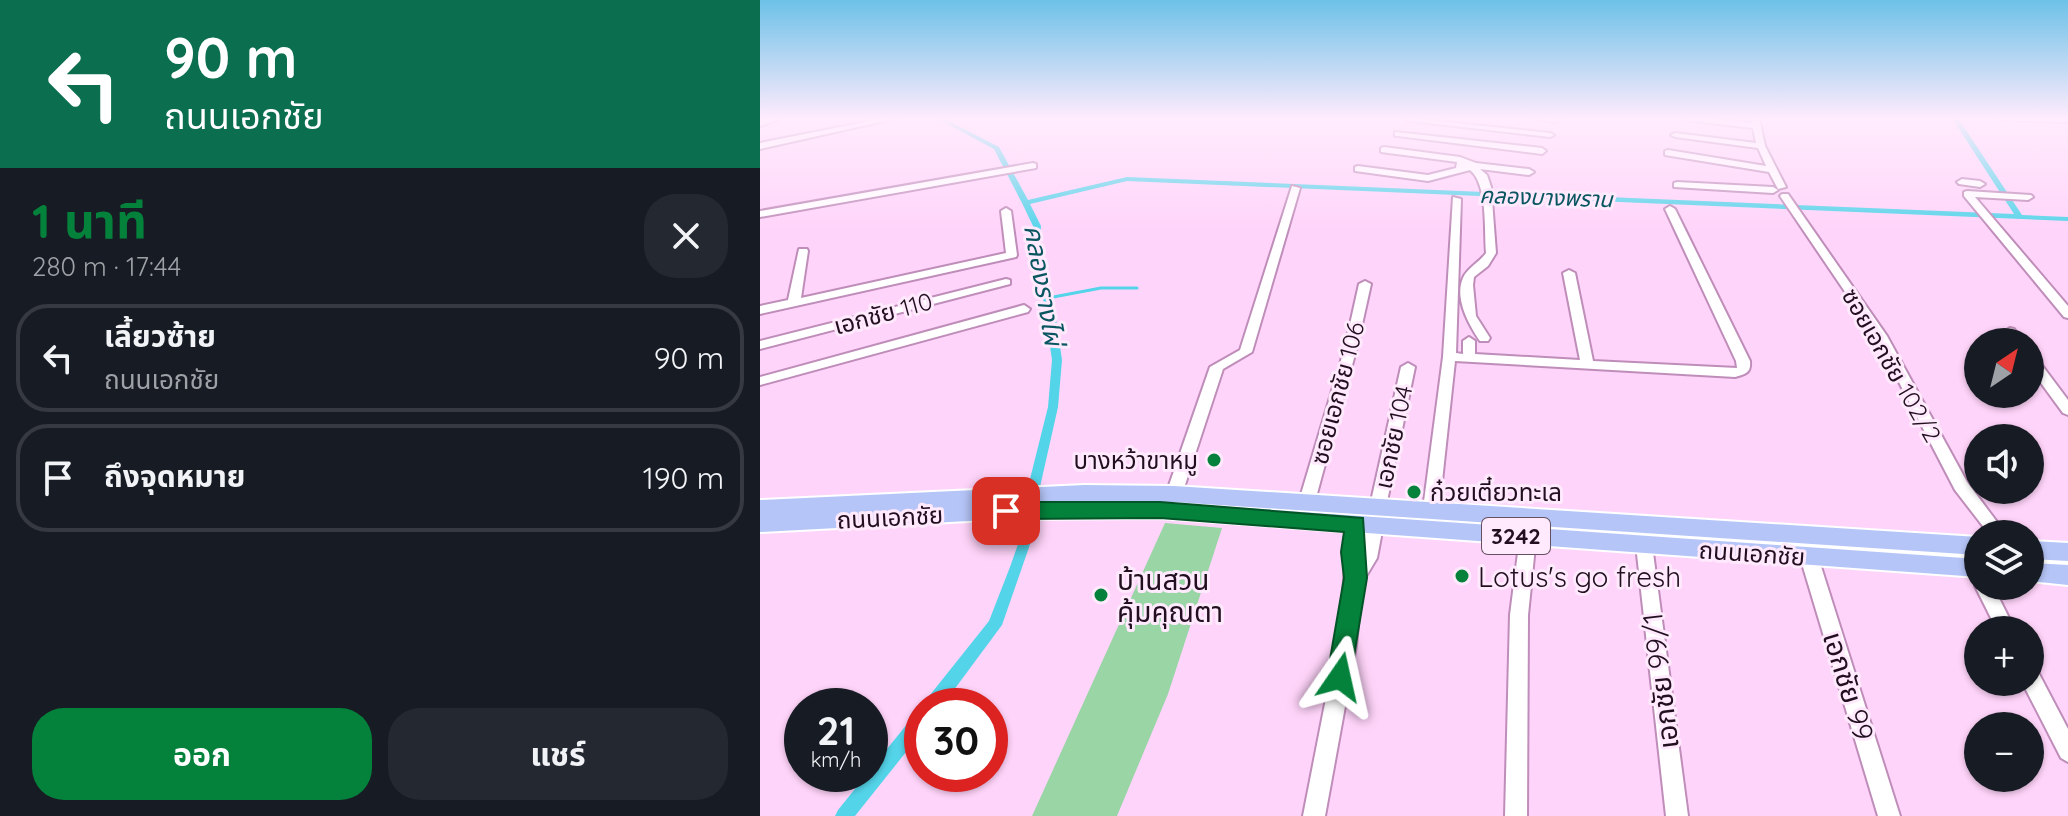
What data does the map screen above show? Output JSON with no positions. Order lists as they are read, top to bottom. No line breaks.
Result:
{"streets":{"main road":["ถนนเอกชัย","3242"],"street":["เอกชัย 110","ซอยเอกชัย 102/2","ซอยเอกชัย 106","เอกชัย 104","เอกชัย 99/1","เอกชัย 99"]},"crossings":[["ซอยเอกชัย 106","ถนนเอกชัย"],["เอกชัย 104","ถนนเอกชัย"],["ถนนเอกชัย","เอกชัย 99/1"],["ถนนเอกชัย","เอกชัย 99"]],"water":["คลองบางพราน","คลองรางไผ่"],"places":["บางหว้าขาหมู","ก๋วยเตี๋ยวทะเล","Lotus's go fresh","บ้านสวน คุ้มคุณตา"],"north":"top right","page":{"turn":["90 m","ถนนเอกชัย"],"heading":["1 นาที","280 m · 17:44"],"list":[{"name":"เลี้ยวซ้าย","note":"ถนนเอกชัย","value":"90 m"},{"name":"ถึงจุดหมาย","value":"190 m"}],"map_buttons":["+","−"],"speed":"21 km/h","limit":"30","buttons":["ออก","แชร์"]}}
